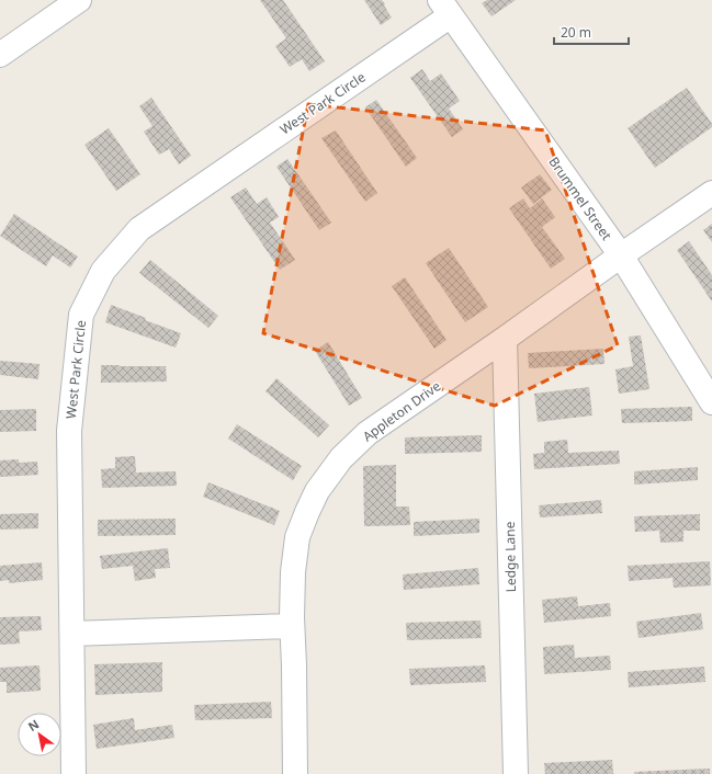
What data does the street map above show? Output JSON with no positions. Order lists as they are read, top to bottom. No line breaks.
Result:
{"streets":{"street":["West Park Circle","Brummel Street","Appleton Drive","Ledge Lane"]},"crossings":[["West Park Circle","Brummel Street"],["Brummel Street","Appleton Drive"],["Appleton Drive","Ledge Lane"]],"scale_bar":"20 m","north":"top left"}
